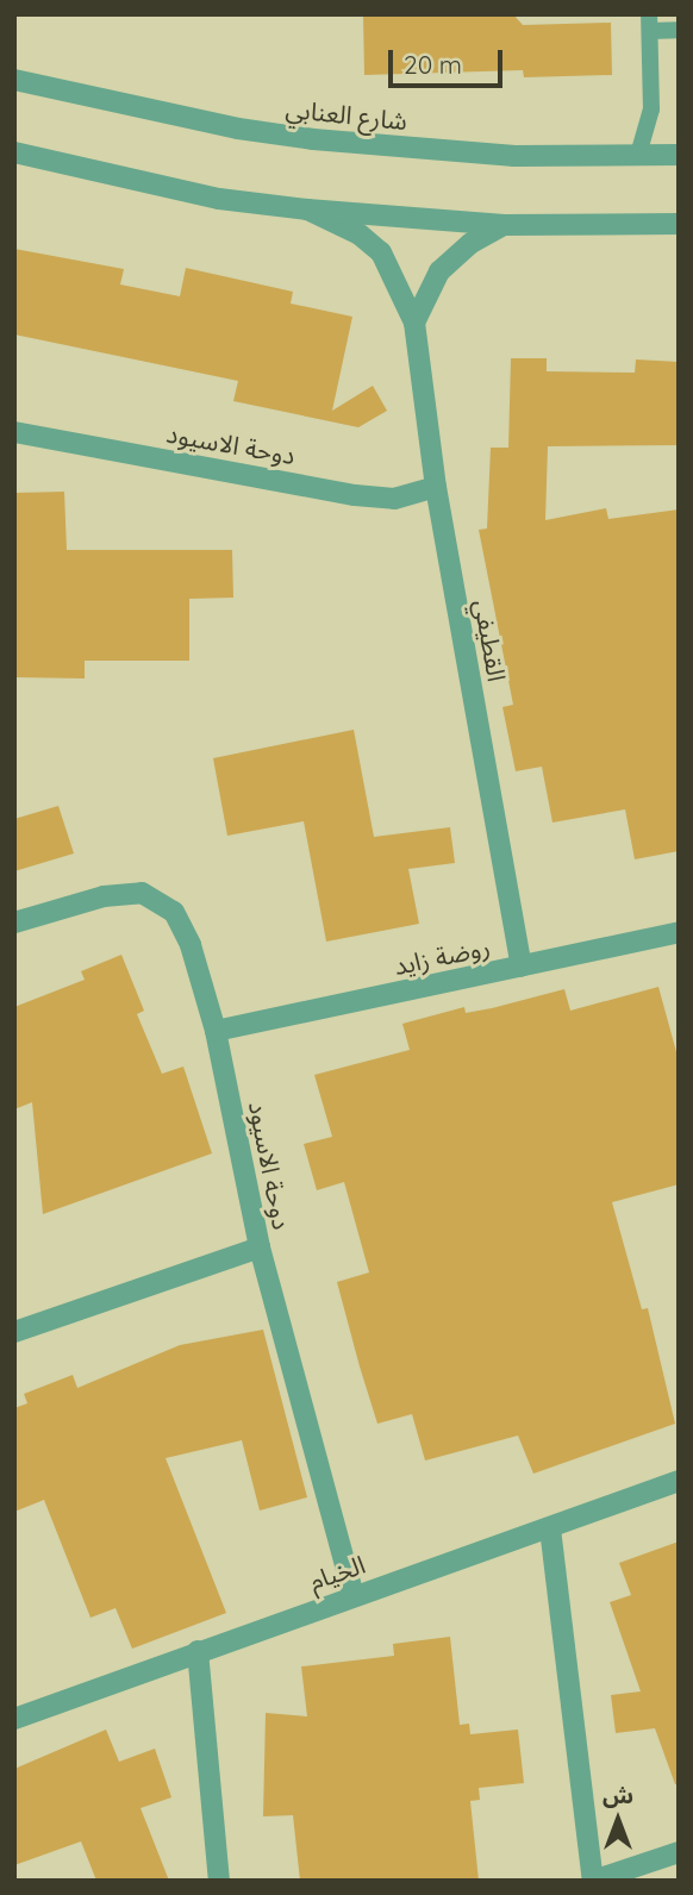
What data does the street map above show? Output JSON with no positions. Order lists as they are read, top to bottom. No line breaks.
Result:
{"streets":{"street":["شارع العنابي","دوحة الاسيود","القطيفي","روضة زايد","الخيام"]},"crossings":[["دوحة الاسيود","القطيفي"],["دوحة الاسيود","روضة زايد"],["دوحة الاسيود","الخيام"],["القطيفي","روضة زايد"]],"scale_bar":"20 m","north":"top"}
